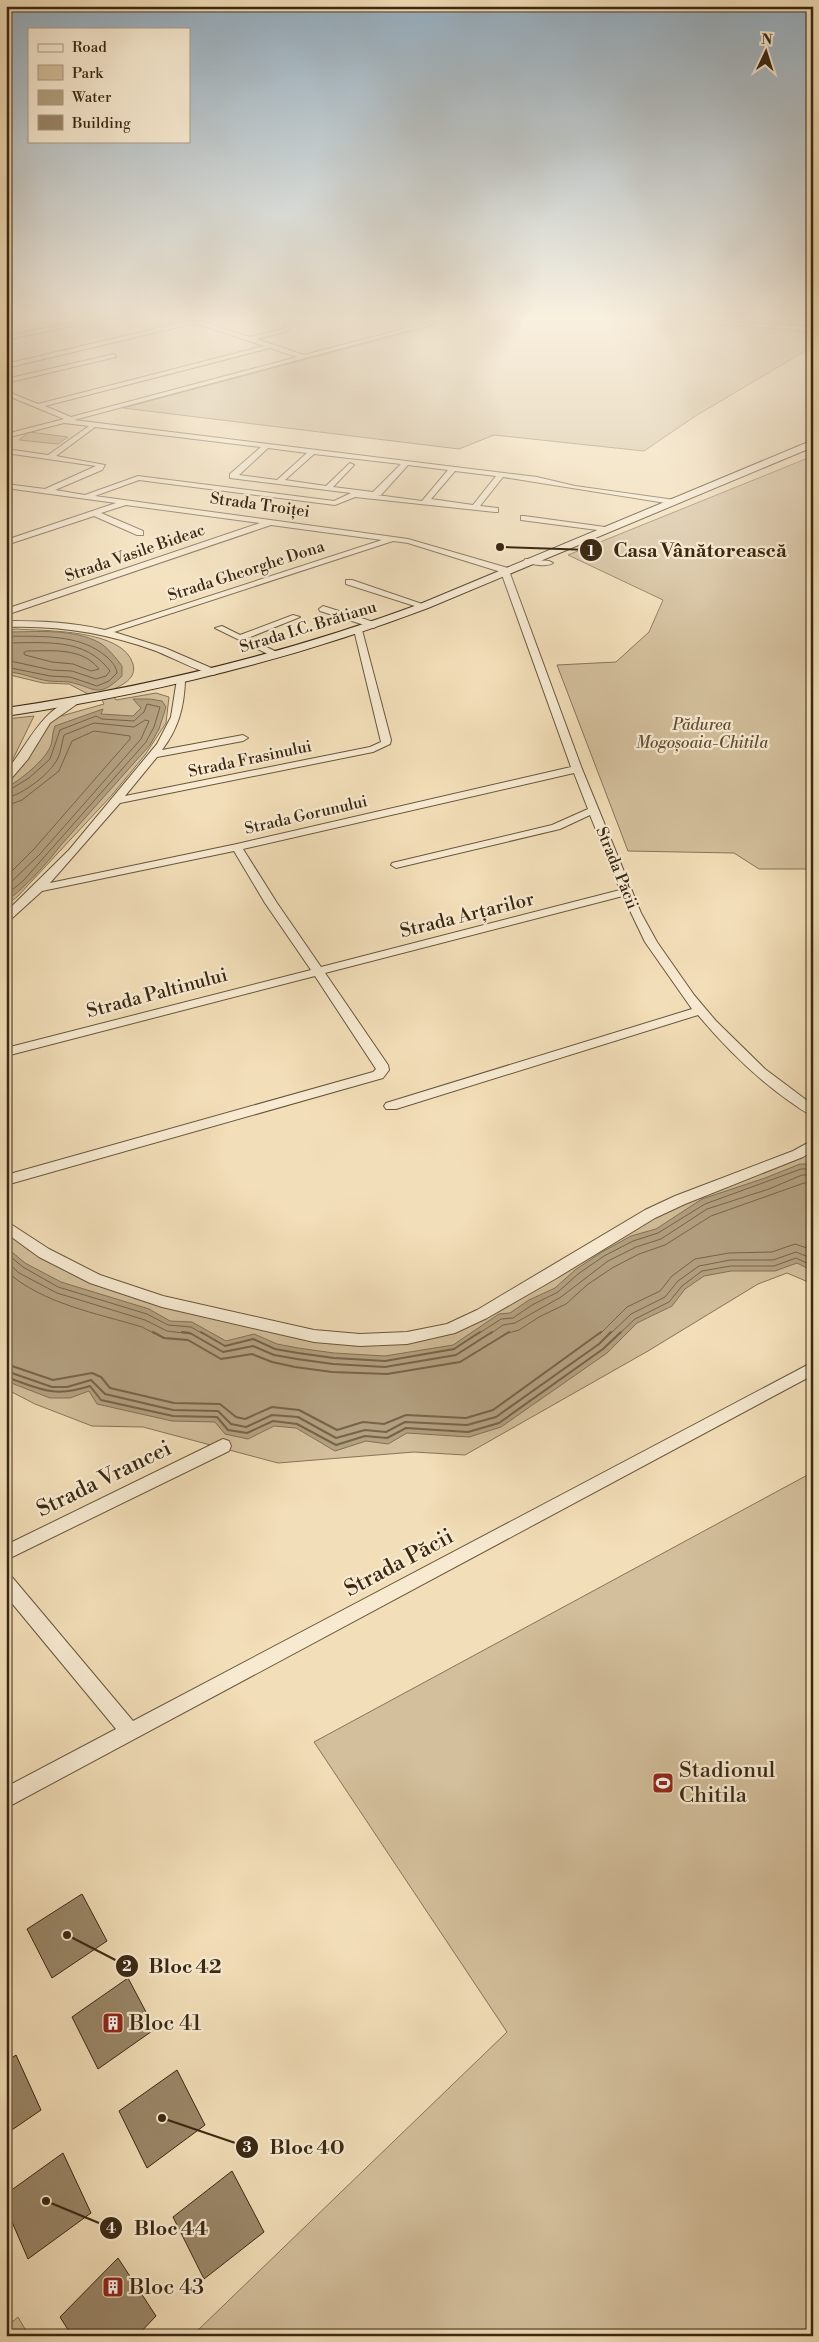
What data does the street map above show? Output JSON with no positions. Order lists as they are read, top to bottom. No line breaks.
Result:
{"streets":{"main road":["Strada I.C. Brătianu"],"street":["Strada Troiței","Strada Vasile Bideac","Strada Gheorghe Dona","Strada Frasinului","Strada Gorunului","Strada Păcii","Strada Arțarilor","Strada Paltinului","Strada Vrancei"]},"crossings":[["Strada Troiței","Strada Vasile Bideac"],["Strada Troiței","Strada Gheorghe Dona"],["Strada Troiței","Strada I.C. Brătianu"],["Strada Troiței","Strada Păcii"],["Strada I.C. Brătianu","Strada Frasinului"],["Strada I.C. Brătianu","Strada Păcii"],["Strada Gorunului","Strada Păcii"],["Strada Păcii","Strada Arțarilor"],["Strada Arțarilor","Strada Paltinului"]],"parks":["Pădurea Mogoșoaia-Chitila"],"places":{"other":["Casa Vânătorească","Bloc 42","Bloc 40","Bloc 44"],"sports":["Stadionul Chitila"],"building":["Bloc 41","Bloc 43"]},"legend":["Road","Park","Water","Building"],"north":"top"}
